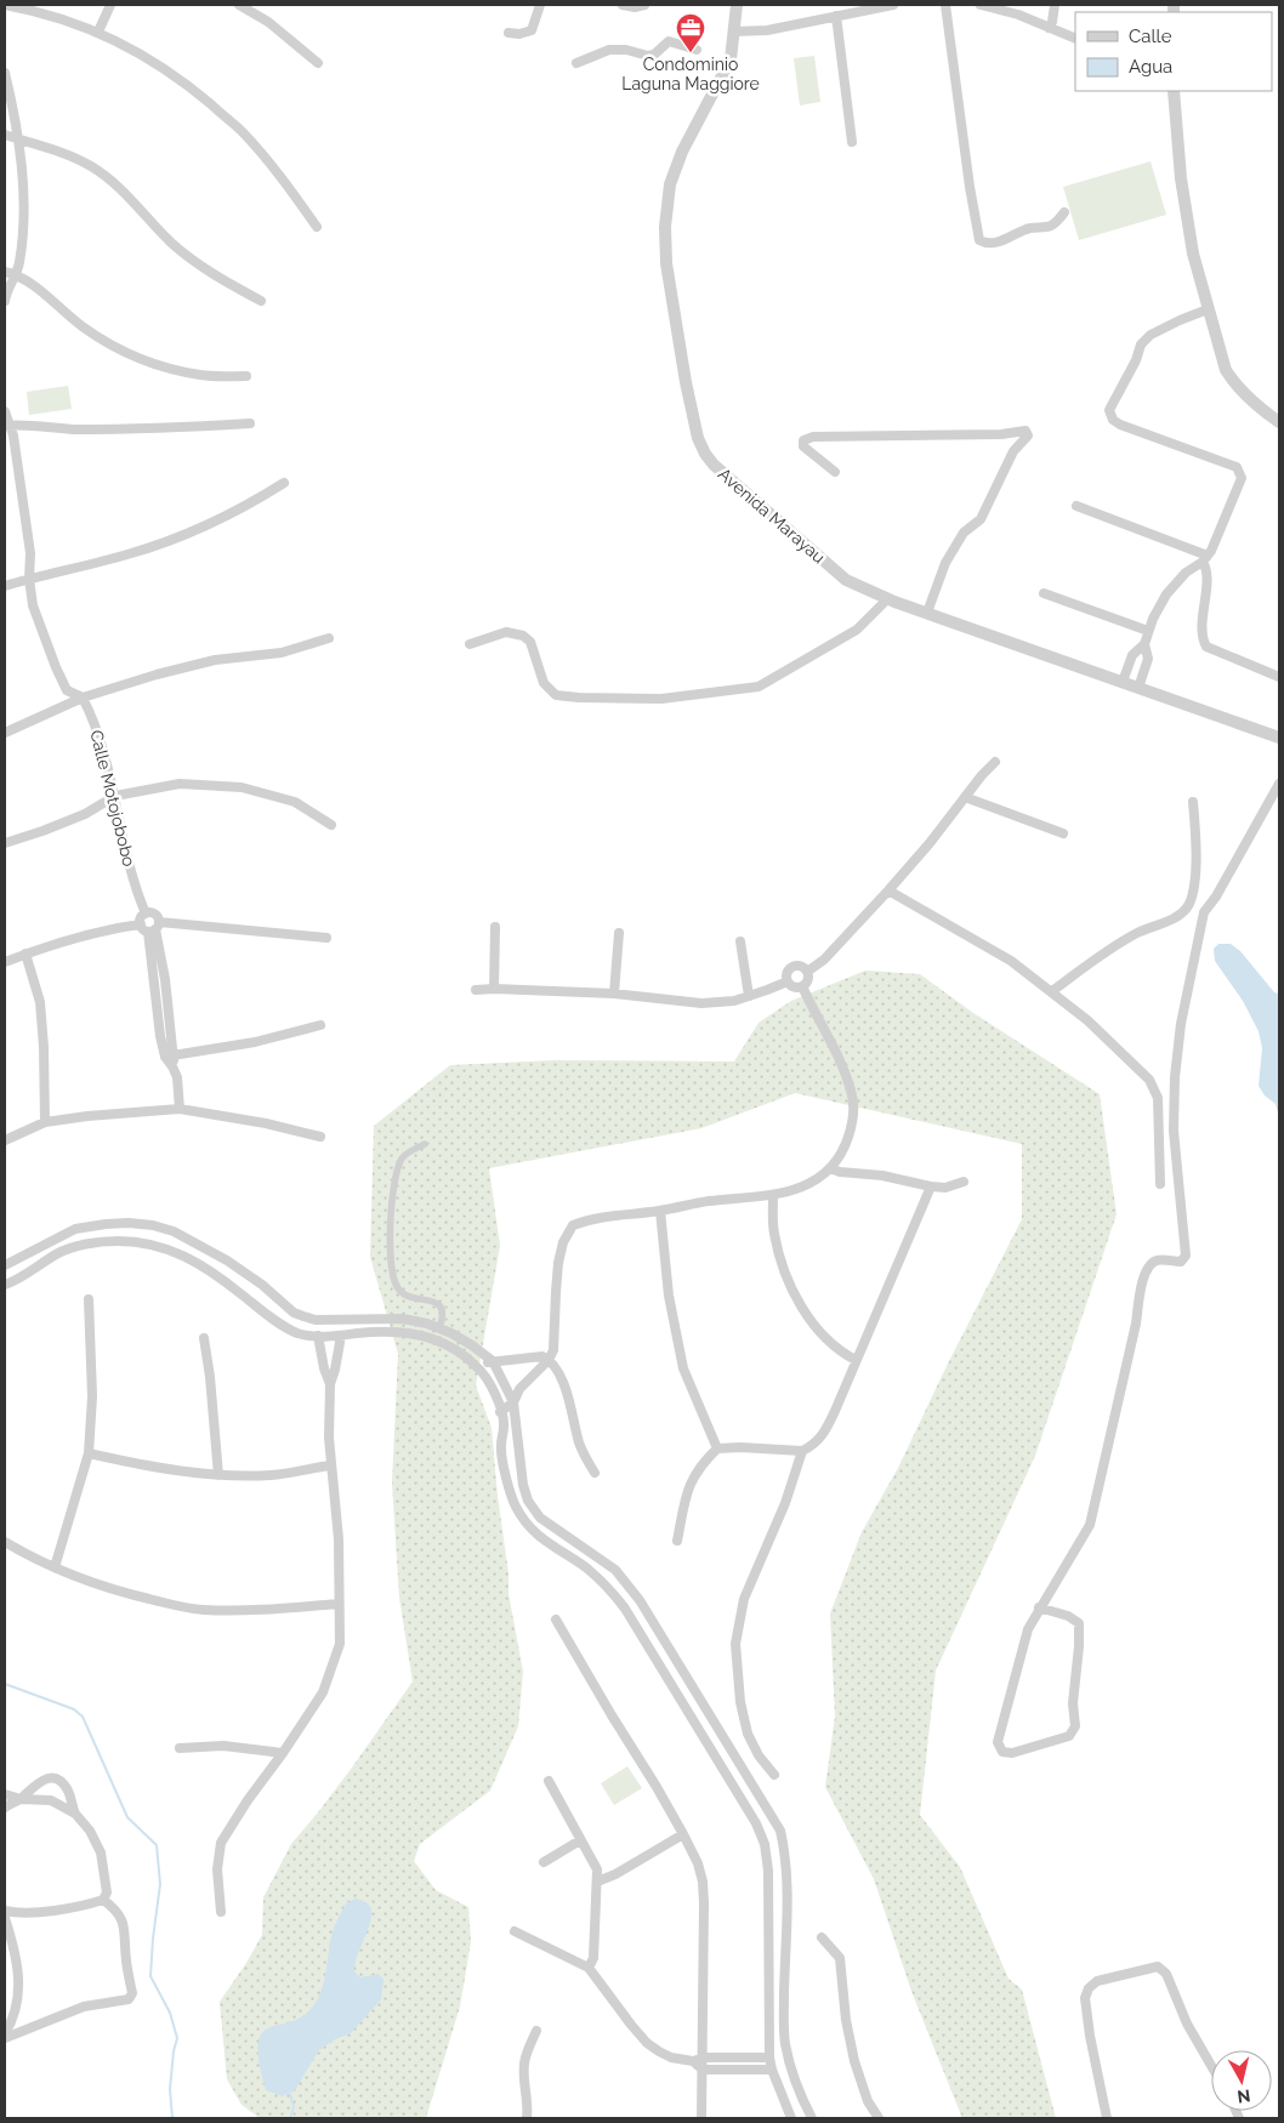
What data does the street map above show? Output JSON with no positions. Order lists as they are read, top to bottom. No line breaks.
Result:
{"streets":{"street":["Avenida Marayau","Calle Motojobobo"]},"places":{"office":["Condominio Laguna Maggiore"]},"legend":["Calle","Agua"],"north":"bottom"}
